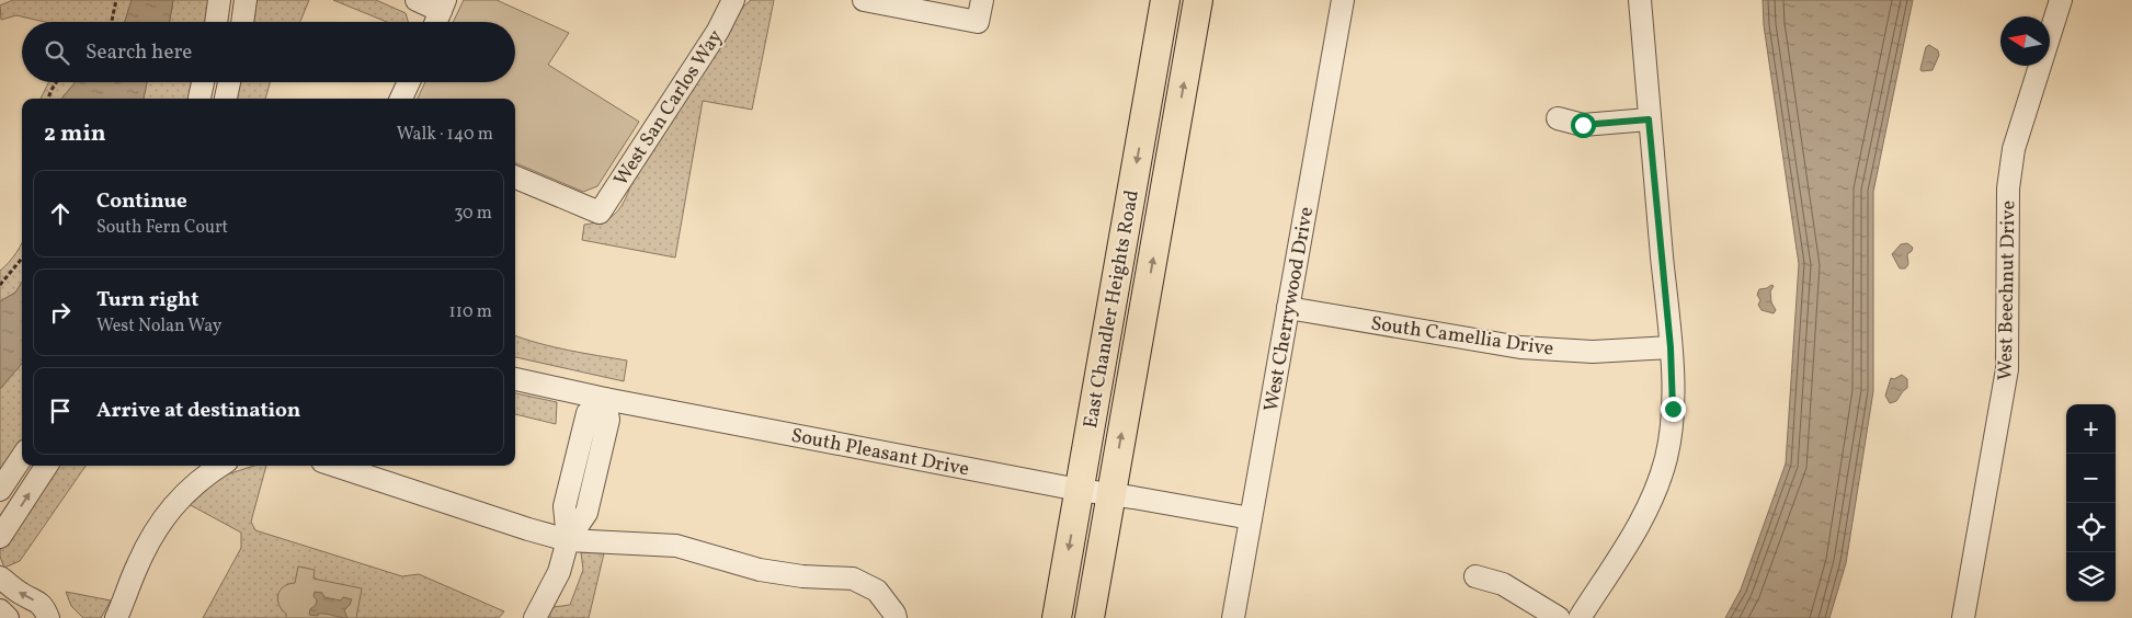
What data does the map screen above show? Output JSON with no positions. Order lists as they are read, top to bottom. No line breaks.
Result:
{"streets":{"main road":["East Chandler Heights Road"],"street":["West San Carlos Way","West Beechnut Drive","West Cherrywood Drive","South Camellia Drive","South Pleasant Drive"]},"crossings":[["East Chandler Heights Road","South Pleasant Drive"],["West Cherrywood Drive","South Camellia Drive"],["West Cherrywood Drive","South Pleasant Drive"]],"north":"left","page":{"search":"Search here","heading":["2 min","Walk · 140 m"],"list":[["Continue","South Fern Court","30 m"],["Turn right","West Nolan Way","110 m"],"Arrive at destination"],"map_buttons":["+","−"]}}
